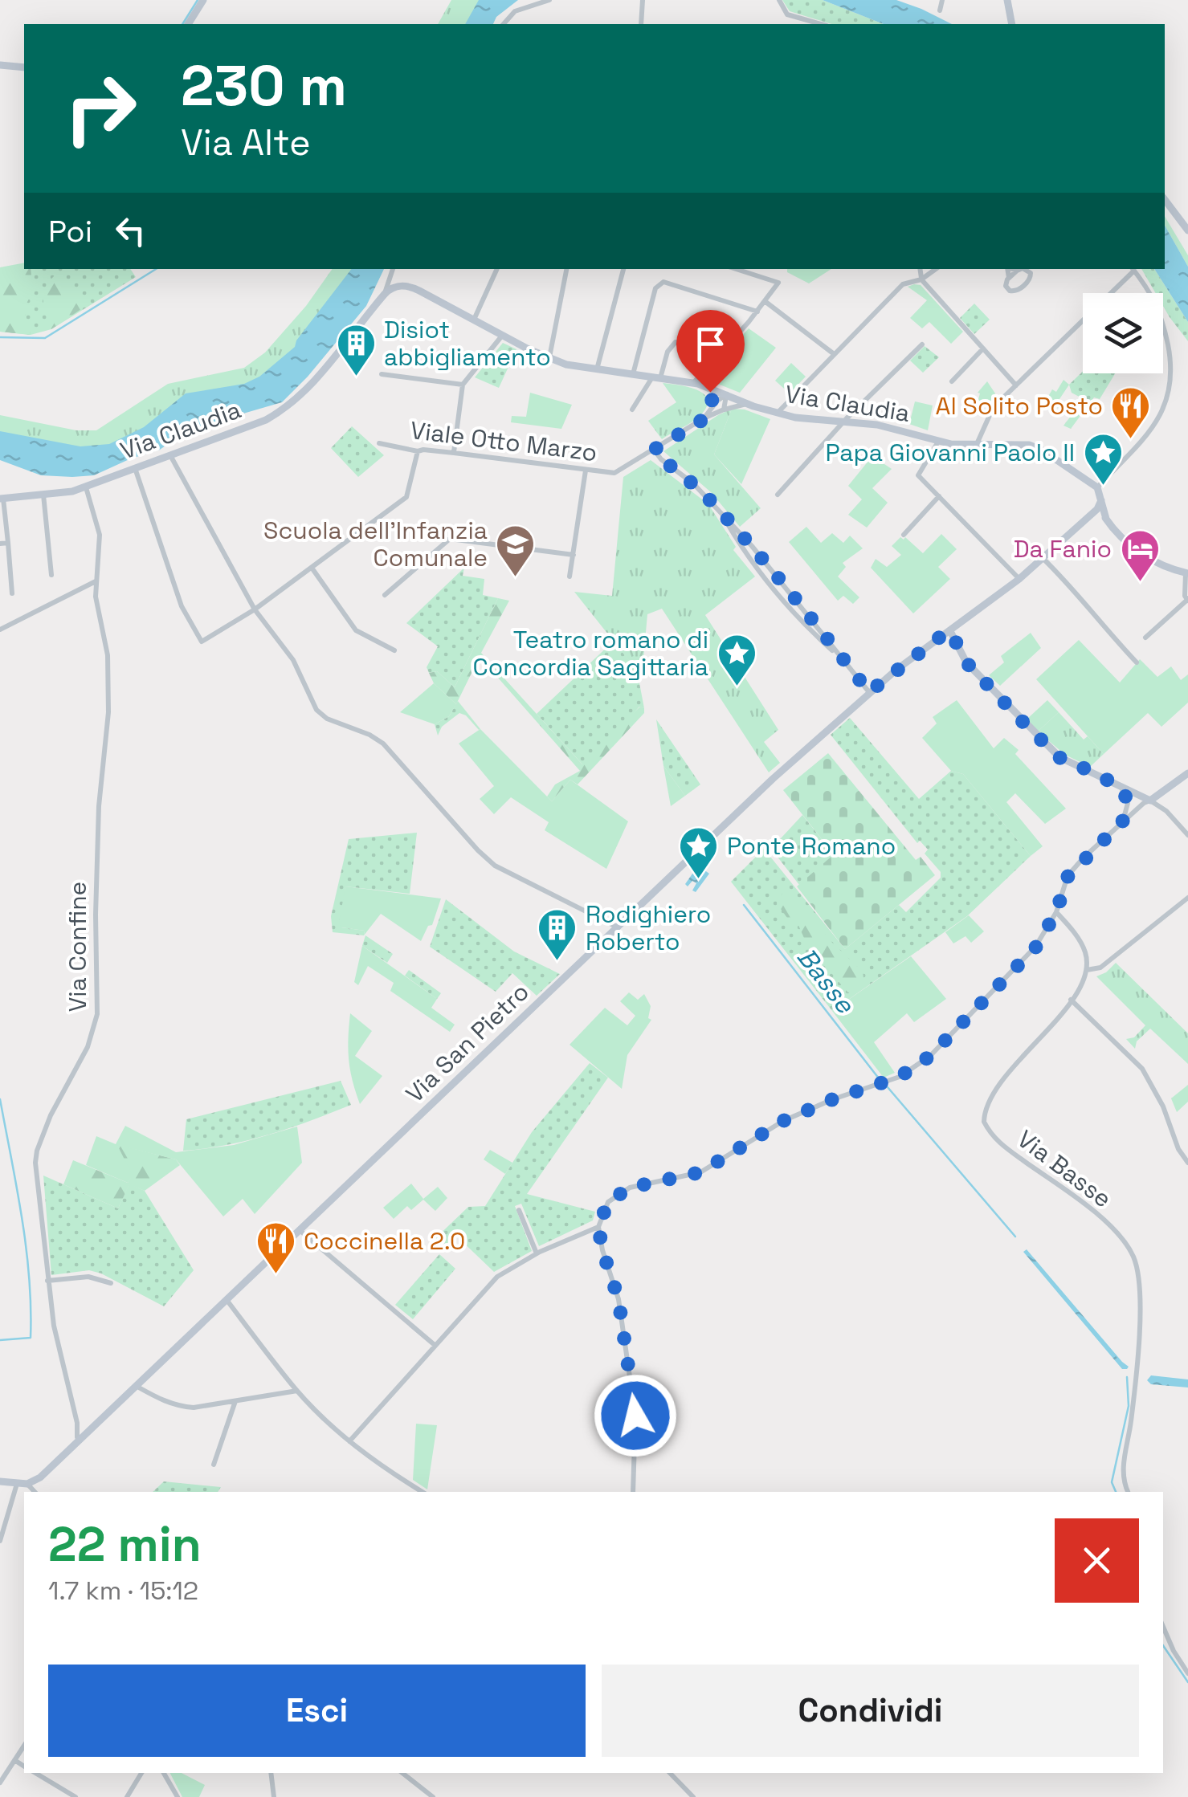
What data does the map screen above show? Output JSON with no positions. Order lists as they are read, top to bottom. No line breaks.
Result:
{"streets":{"street":["Via Claudia","Viale Otto Marzo","Via Confine","Via San Pietro","Via Basse"]},"crossings":[["Via Claudia","Viale Otto Marzo"],["Via Claudia","Via Confine"],["Via Confine","Via San Pietro"]],"water":["Basse"],"places":{"building":["Disiot abbigliamento","Rodighiero Roberto"],"restaurant":["Al Solito Posto","Coccinella 2.0"],"place":["Papa Giovanni Paolo II","Teatro romano di Concordia Sagittaria","Ponte Romano"],"school or university":["Scuola dell'Infanzia Comunale"],"hotel":["Da Fanio"]},"page":{"turn":["230 m","Via Alte"],"then":"Poi","heading":["22 min","1.7 km · 15:12"],"buttons":["Esci","Condividi"]}}
